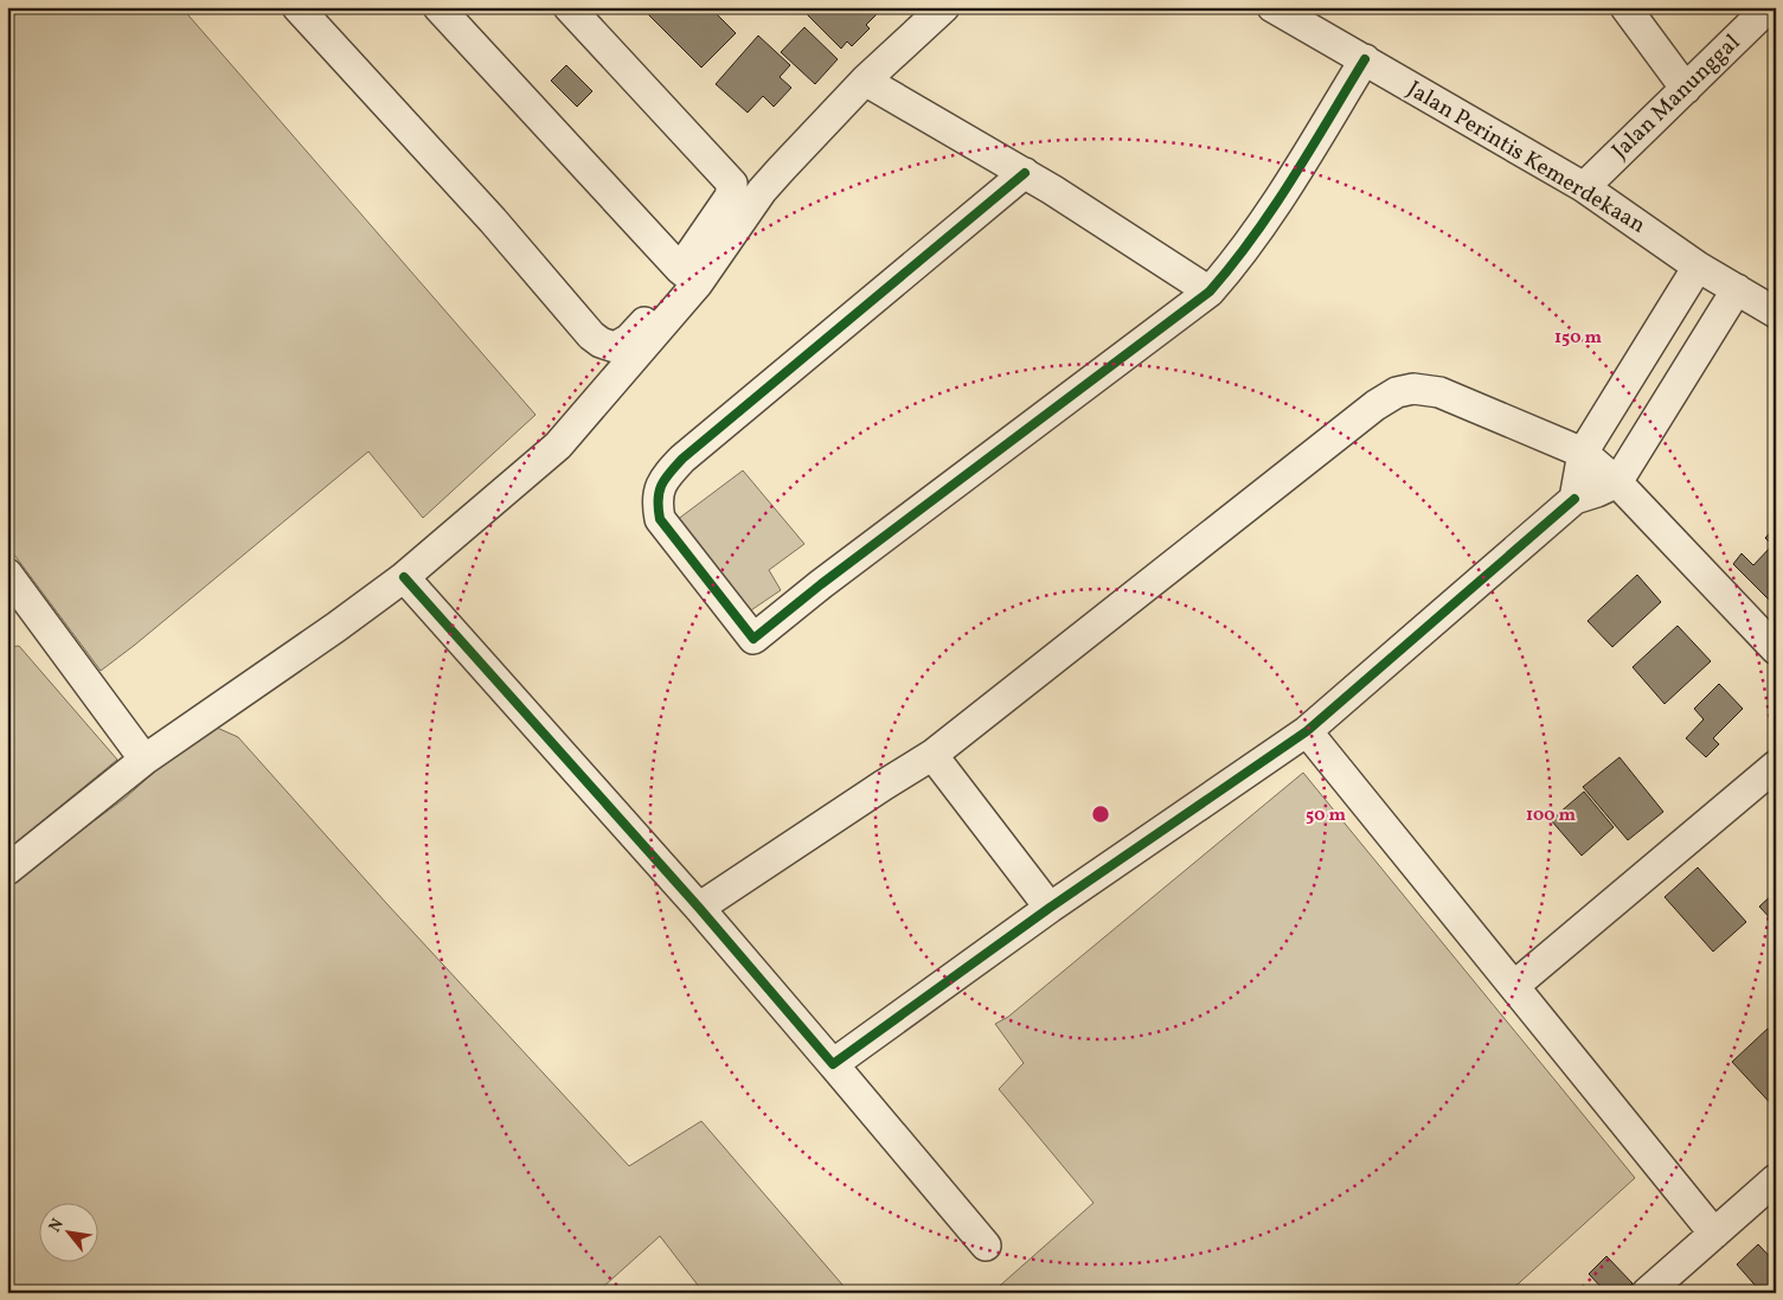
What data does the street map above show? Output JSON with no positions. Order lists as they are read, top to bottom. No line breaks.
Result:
{"streets":{"street":["Jalan Manunggal","Jalan Perintis Kemerdekaan"]},"crossings":[["Jalan Manunggal","Jalan Perintis Kemerdekaan"]],"north":"top left","rings":["150 m","50 m","100 m"]}
